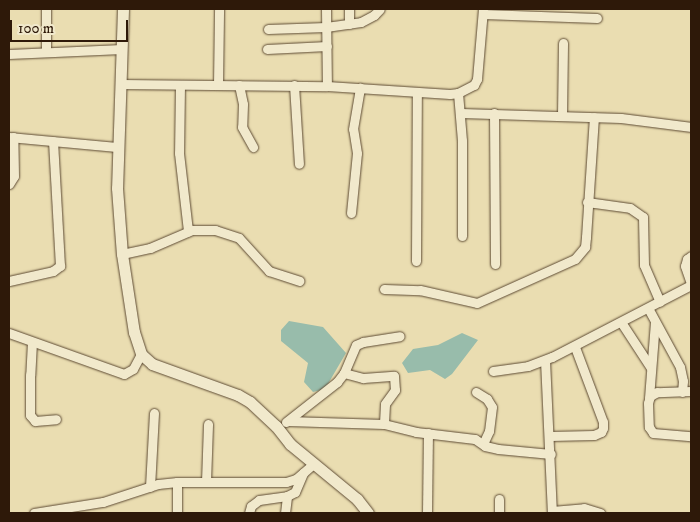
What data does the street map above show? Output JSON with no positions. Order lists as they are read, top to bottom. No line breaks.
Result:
{"scale_bar":"100 m"}
